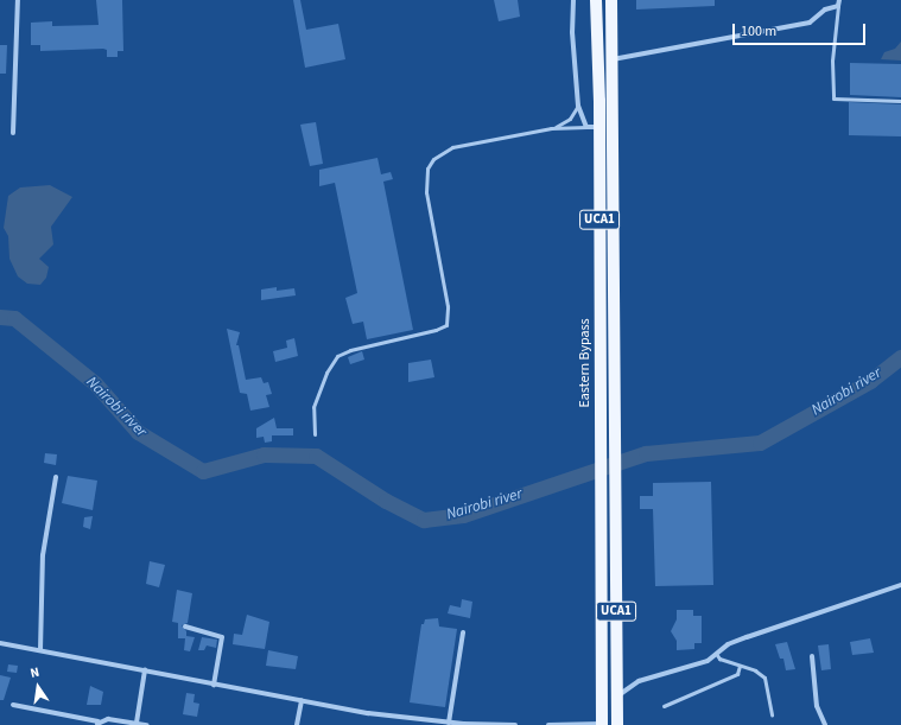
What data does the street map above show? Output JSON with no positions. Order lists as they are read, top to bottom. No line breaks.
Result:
{"streets":{"main road":["UCA1","Eastern Bypass"]},"water":["Nairobi river"],"scale_bar":"100 m","north":"top"}
